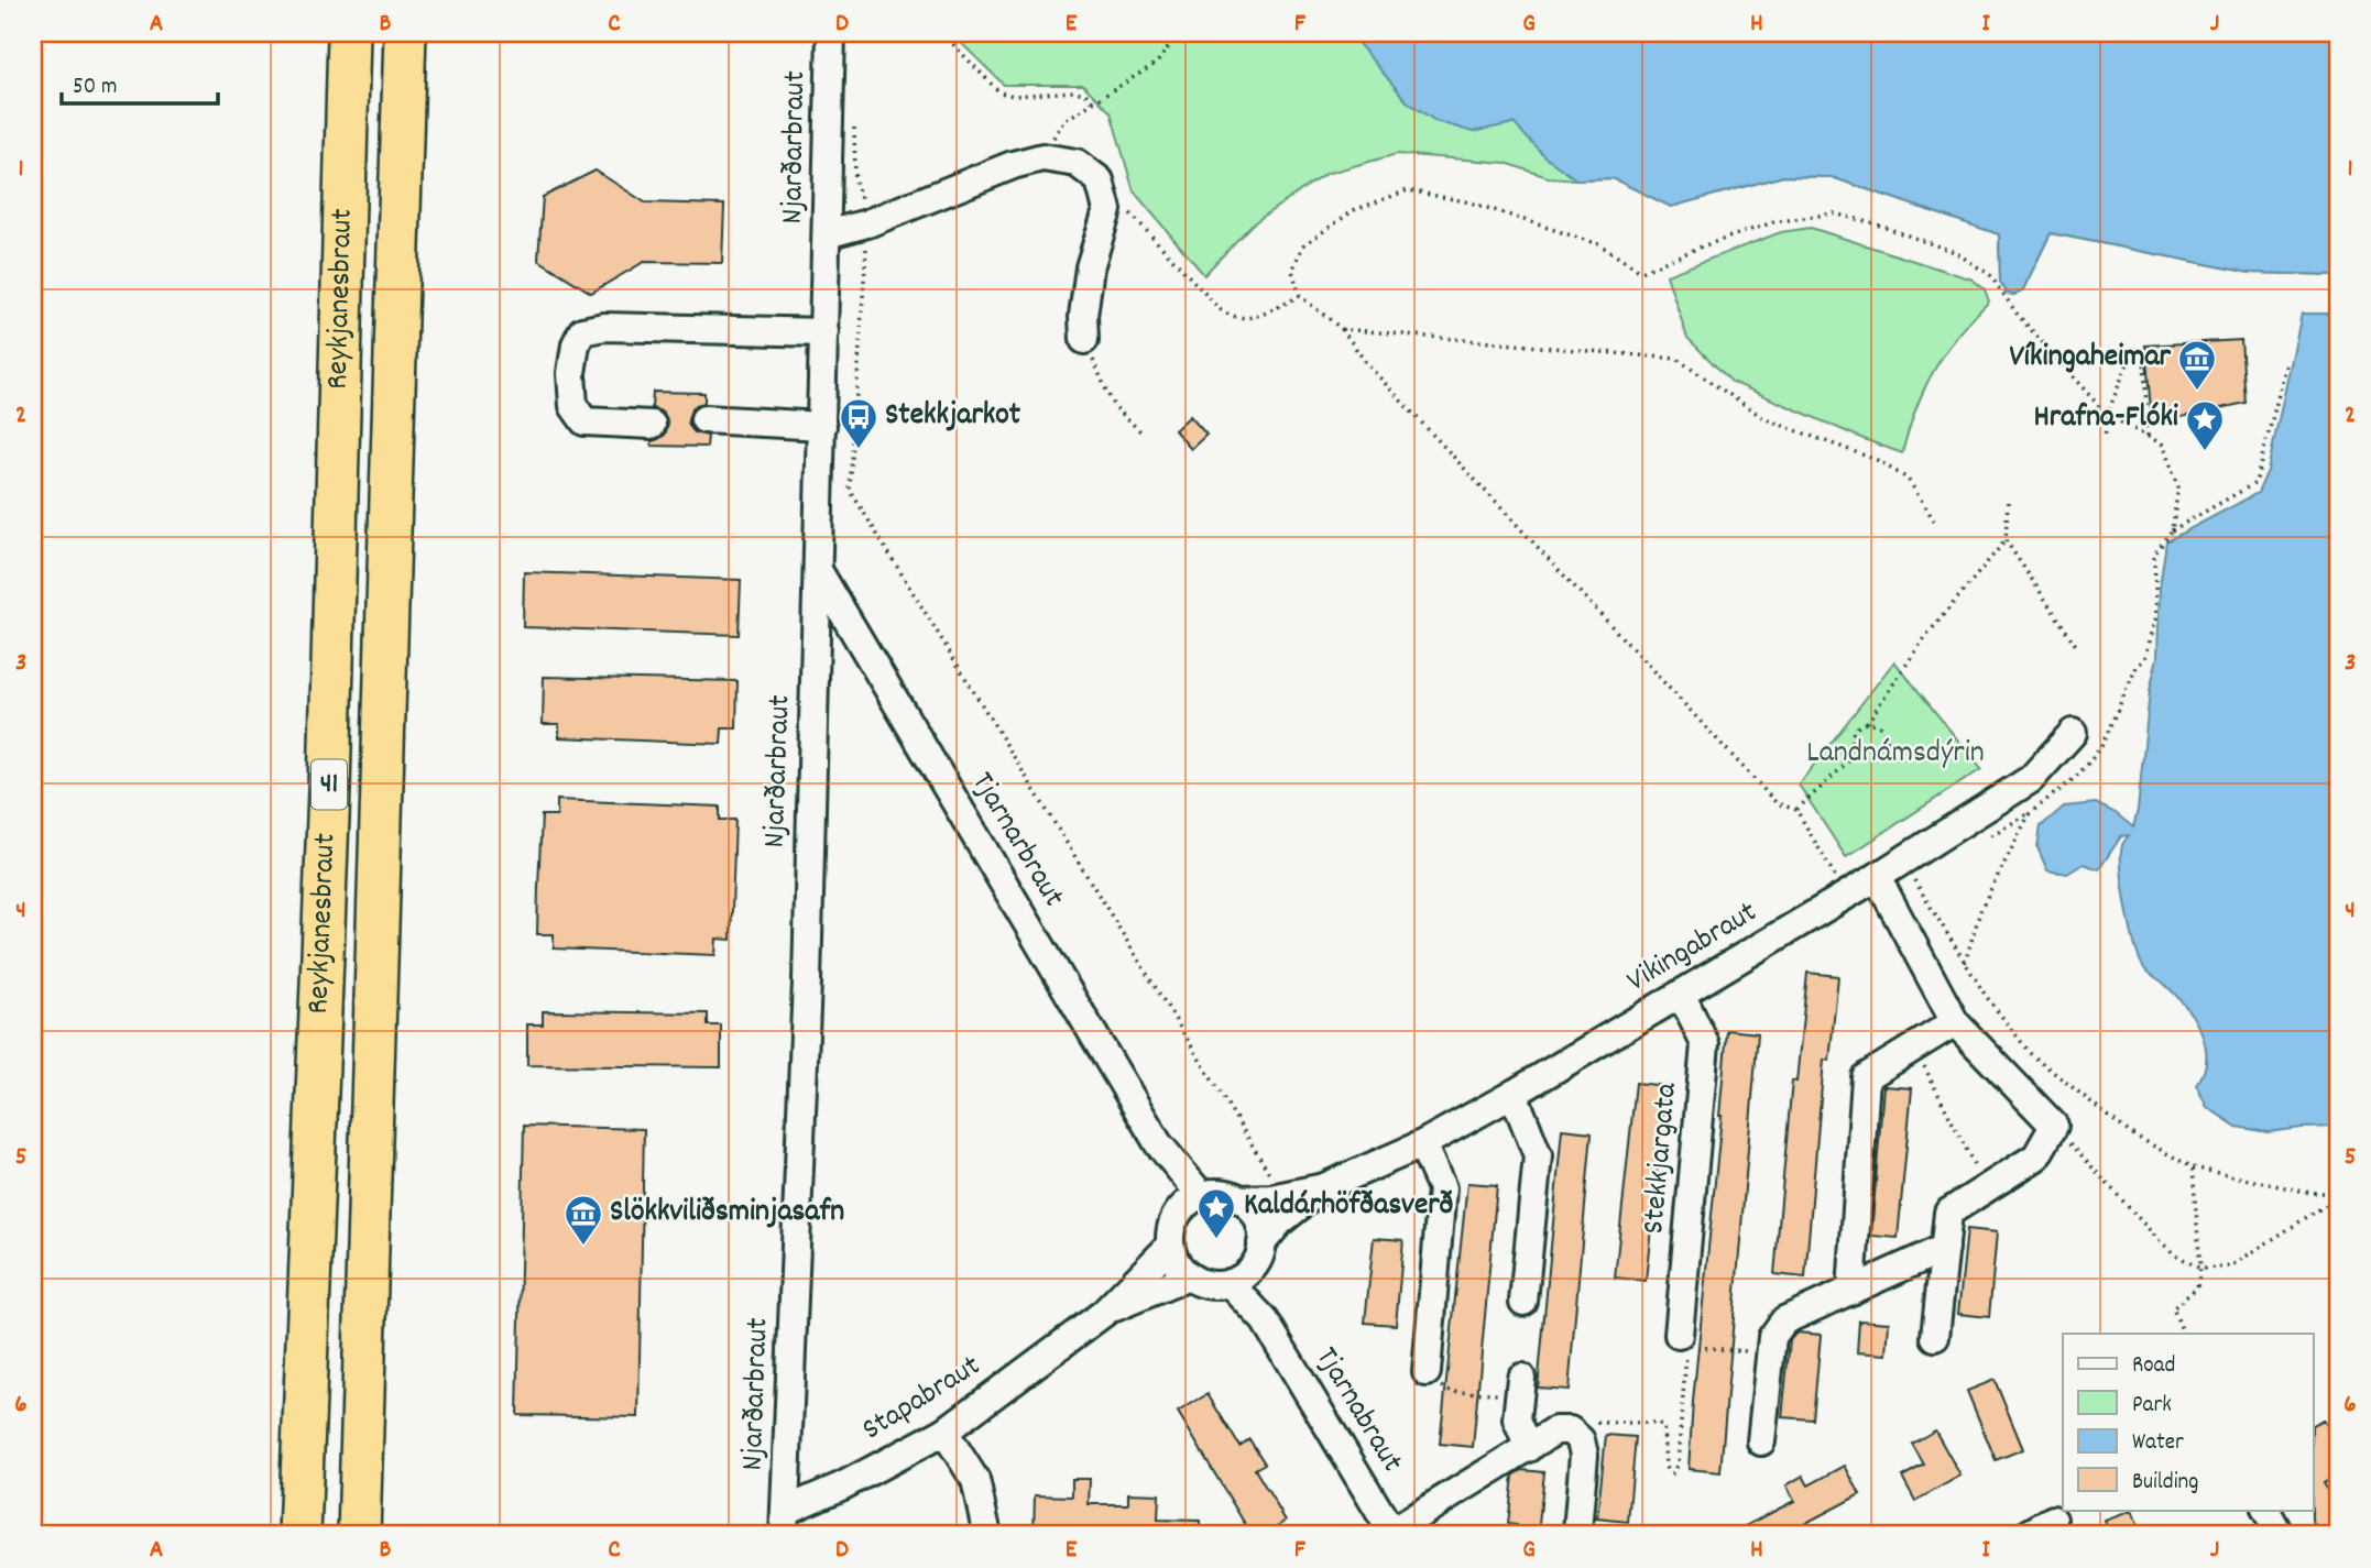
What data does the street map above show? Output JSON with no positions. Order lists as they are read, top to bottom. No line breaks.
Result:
{"streets":{"highway":["Reykjanesbraut","41"],"street":["Njarðarbraut","Tjarnarbraut","Vikingabraut","Stekkjargata","Stapabraut","Tjarnabraut"]},"crossings":[["Njarðarbraut","Tjarnarbraut"],["Njarðarbraut","Stapabraut"],["Tjarnarbraut","Vikingabraut"],["Tjarnarbraut","Stapabraut"],["Tjarnarbraut","Tjarnabraut"],["Vikingabraut","Stekkjargata"],["Vikingabraut","Stapabraut"],["Vikingabraut","Tjarnabraut"],["Stapabraut","Tjarnabraut"]],"parks":["Landnámsdýrin"],"places":{"museum":["Víkingaheimar","Slökkviliðsminjasafn"],"bus stop":["Stekkjarkot"],"place":["Hrafna-Flóki","Kaldárhöfðasverð"]},"legend":["Road","Park","Water","Building"],"scale_bar":"50 m","grid":{"columns":["A","B","C","D","E","F","G","H","I","J"],"rows":["1","2","3","4","5","6"]}}
